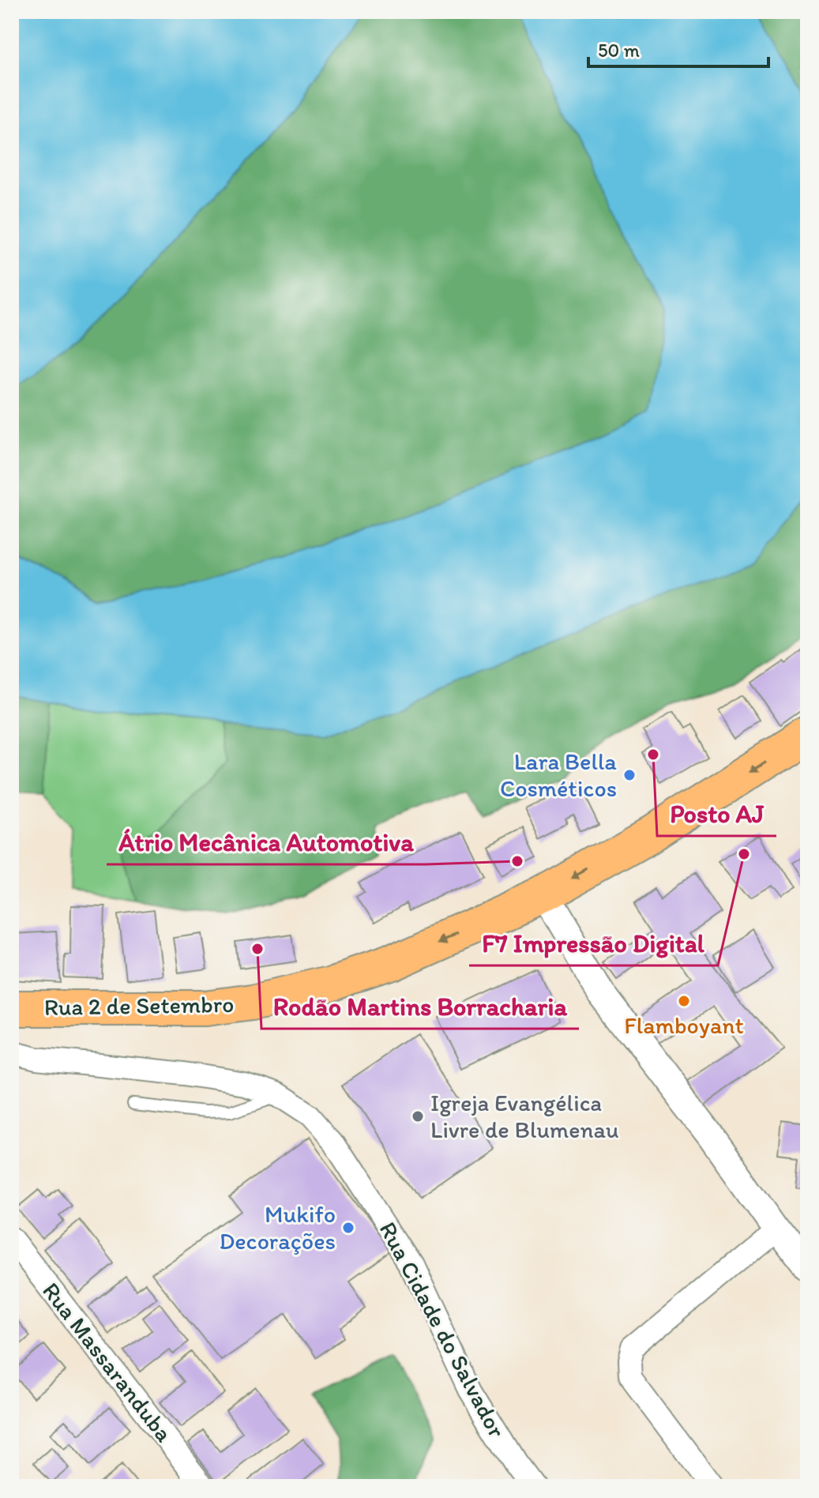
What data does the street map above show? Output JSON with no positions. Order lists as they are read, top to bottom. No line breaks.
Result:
{"streets":{"main road":["Rua 2 de Setembro"],"street":["Rua Cidade do Salvador","Rua Massaranduba"]},"one_way":["Rua 2 de Setembro"],"places":["Posto AJ","Lara Bella Cosméticos","F7 Impressão Digital","Átrio Mecânica Automotiva","Rodão Martins Borracharia","Flamboyant","Igreja Evangélica Livre de Blumenau","Mukifo Decorações"],"scale_bar":"50 m"}
